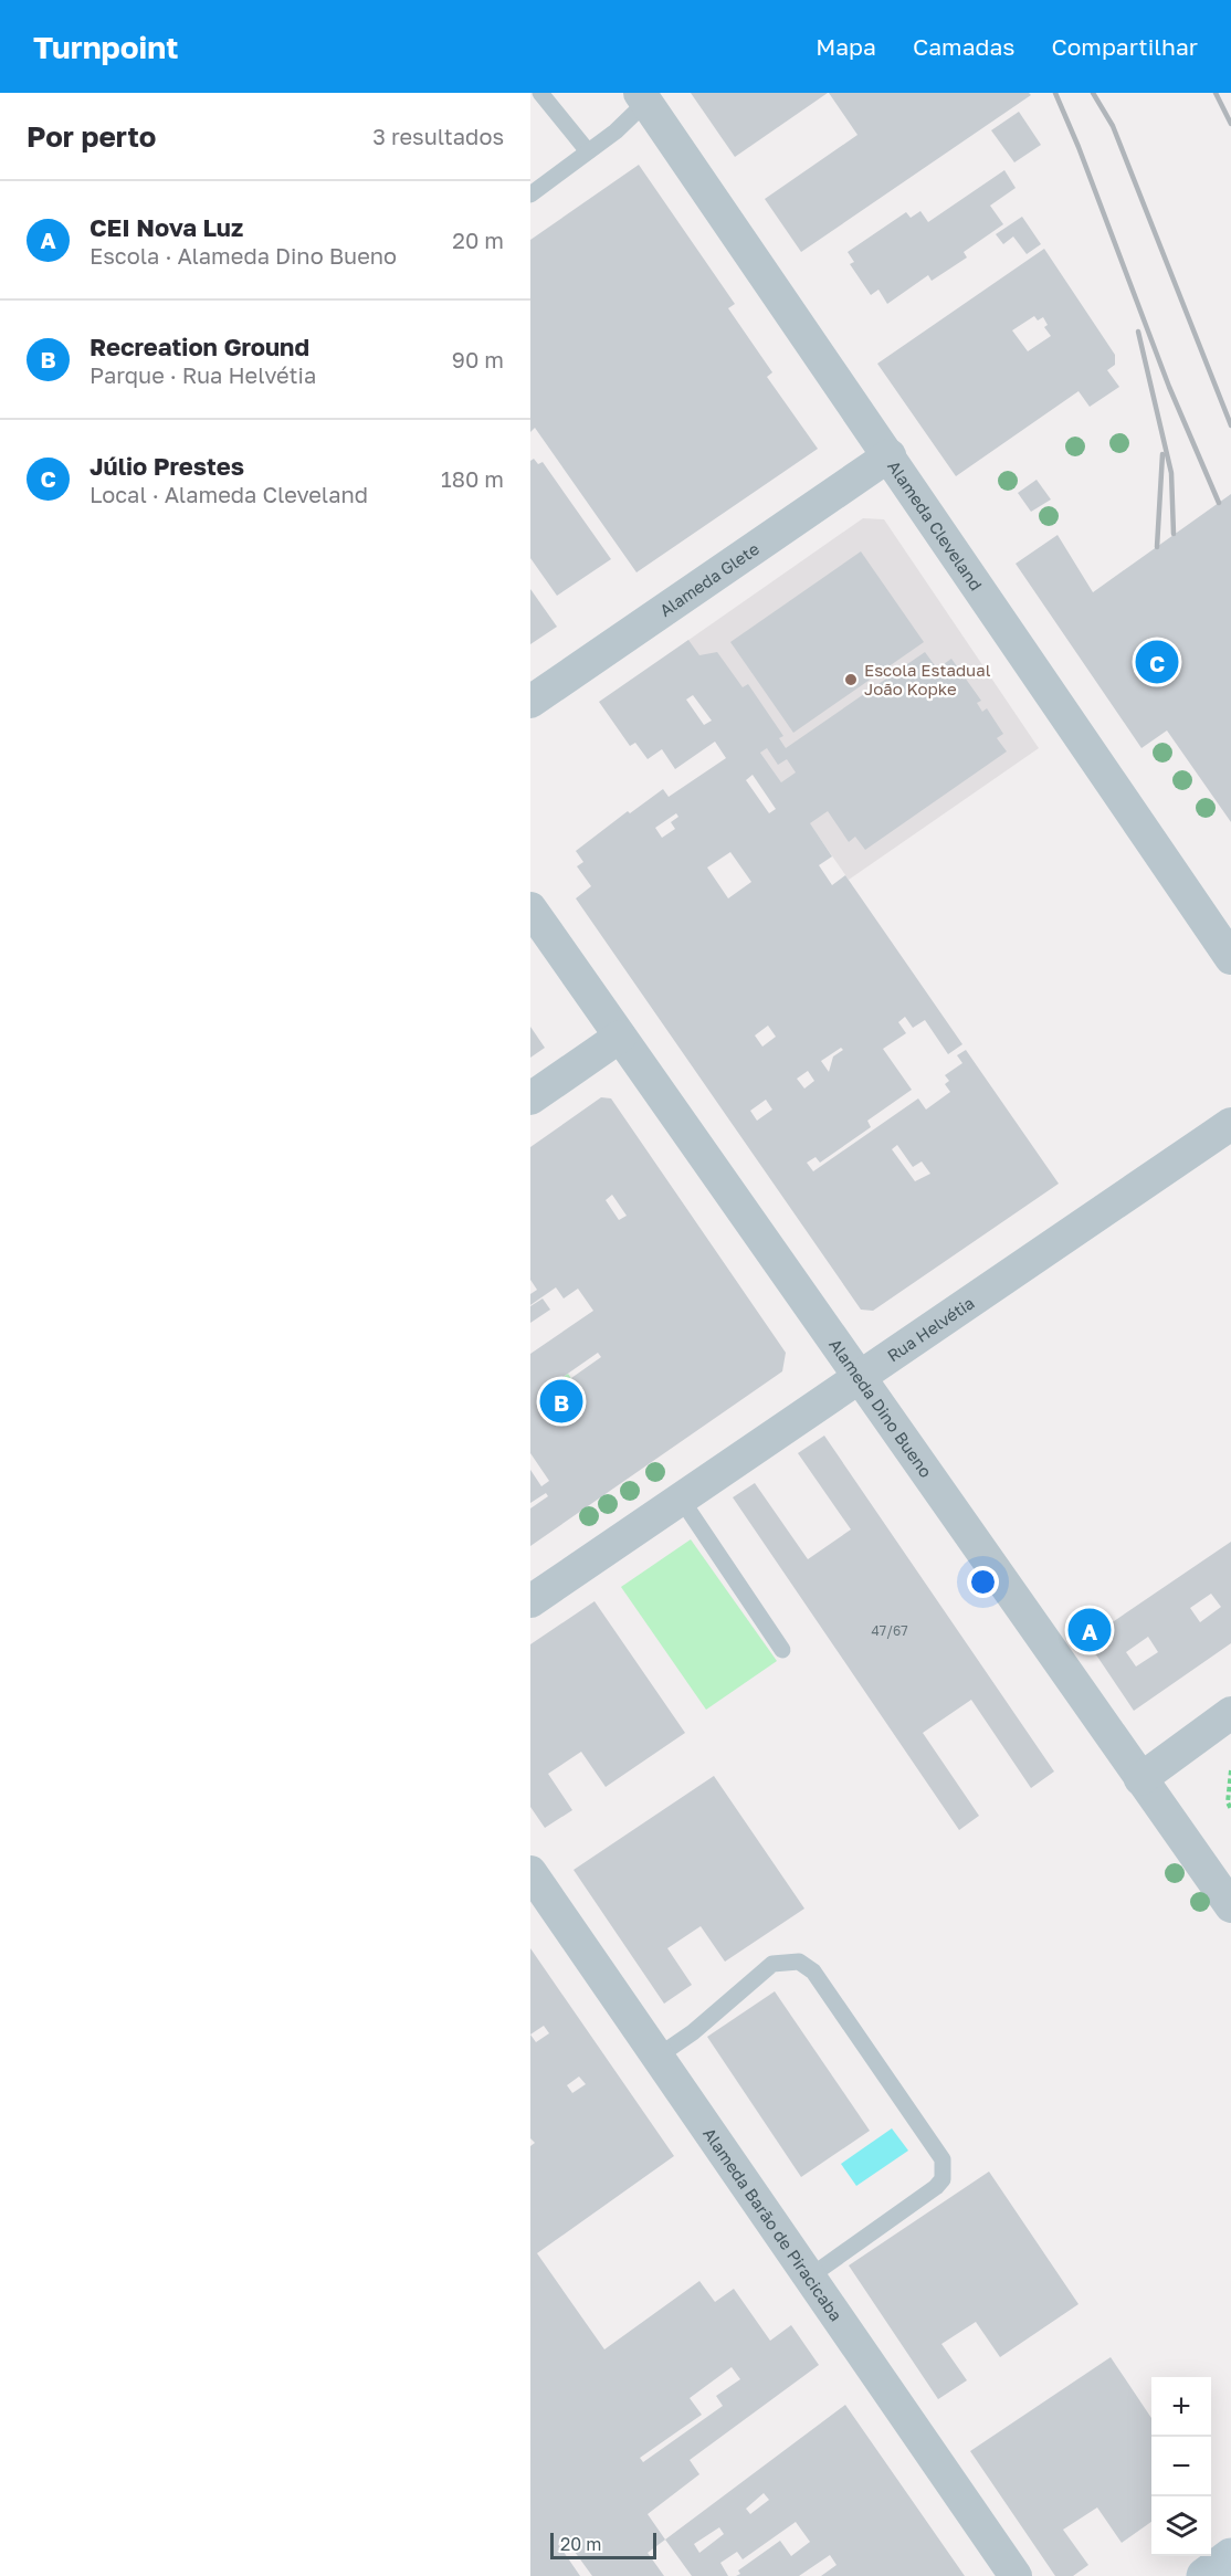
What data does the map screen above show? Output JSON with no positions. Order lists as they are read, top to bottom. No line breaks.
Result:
{"streets":{"street":["Alameda Cleveland","Alameda Glete","Rua Helvétia","Alameda Dino Bueno","Alameda Barão de Piracicaba"]},"crossings":[["Alameda Cleveland","Alameda Glete"],["Rua Helvétia","Alameda Dino Bueno"]],"places":["Escola Estadual João Kopke"],"house_numbers":["47/67"],"scale_bar":"20 m","page":{"header":"Turnpoint","nav":["Mapa","Camadas","Compartilhar"],"heading":["Por perto","3 resultados"],"list":[{"mark":"A","name":"CEI Nova Luz","note":"Escola · Alameda Dino Bueno","value":"20 m"},{"mark":"B","name":"Recreation Ground","note":"Parque · Rua Helvétia","value":"90 m"},{"mark":"C","name":"Júlio Prestes","note":"Local · Alameda Cleveland","value":"180 m"}],"pins":["C","B","A"],"map_buttons":["+","−"],"scale":"20 m"}}
